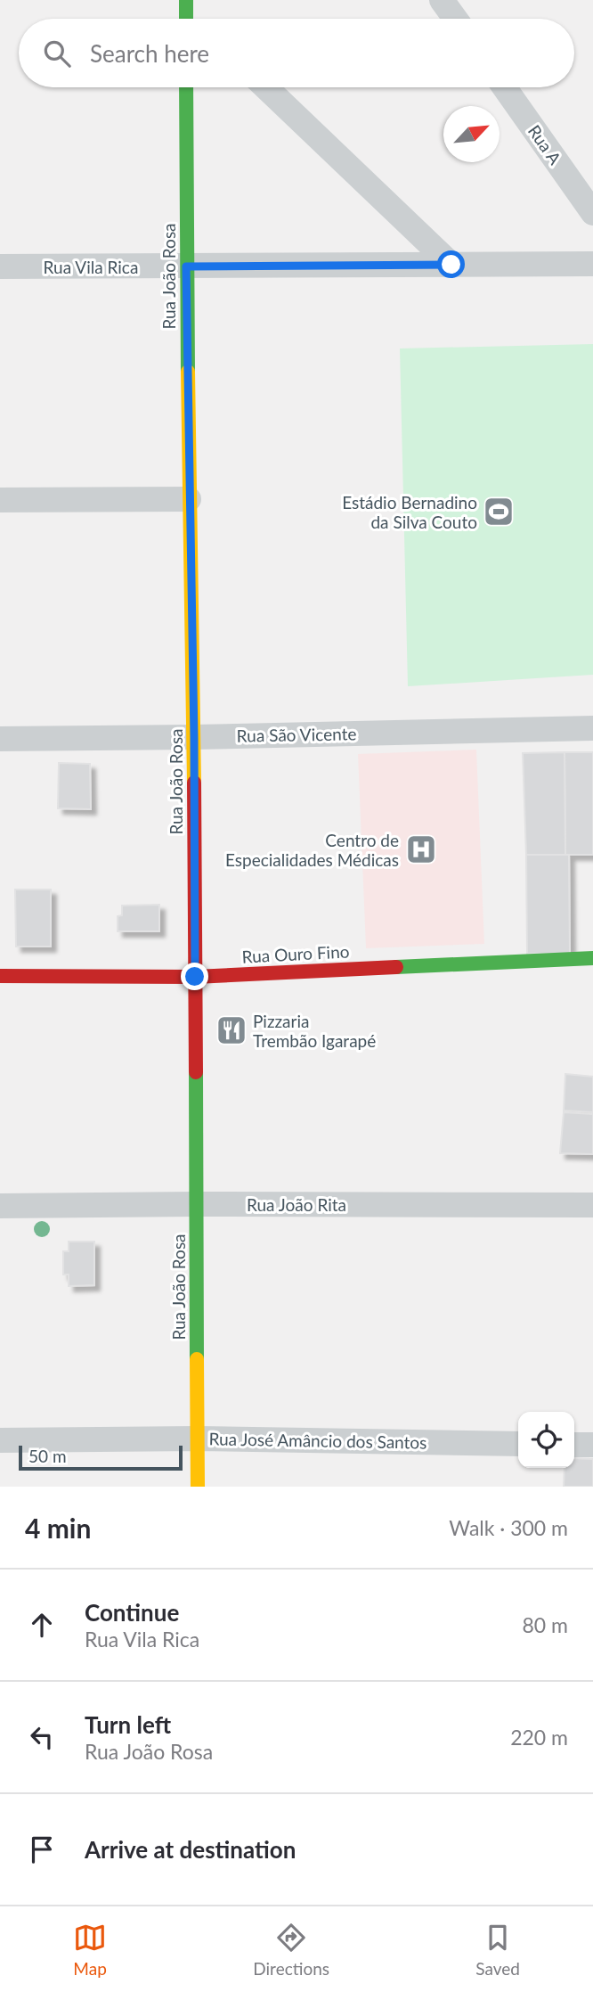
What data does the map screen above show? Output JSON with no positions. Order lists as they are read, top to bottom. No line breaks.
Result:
{"streets":{"main road":["Rua João Rosa","Rua Ouro Fino"],"street":["Rua A","Rua Vila Rica","Rua São Vicente","Rua João Rita","Rua José Amâncio dos Santos"]},"crossings":[["Rua Vila Rica","Rua João Rosa"],["Rua João Rosa","Rua São Vicente"],["Rua João Rosa","Rua Ouro Fino"],["Rua João Rosa","Rua João Rita"],["Rua João Rosa","Rua José Amâncio dos Santos"]],"places":{"sports":["Estádio Bernadino da Silva Couto"],"hospital":["Centro de Especialidades Médicas"],"restaurant":["Pizzaria Trembão Igarapé"]},"scale_bar":"50 m","north":"top right","page":{"search":"Search here","scale":"50 m","heading":["4 min","Walk · 300 m"],"list":[["Continue","Rua Vila Rica","80 m"],["Turn left","Rua João Rosa","220 m"],"Arrive at destination"],"nav":["Map","Directions","Saved"]}}
